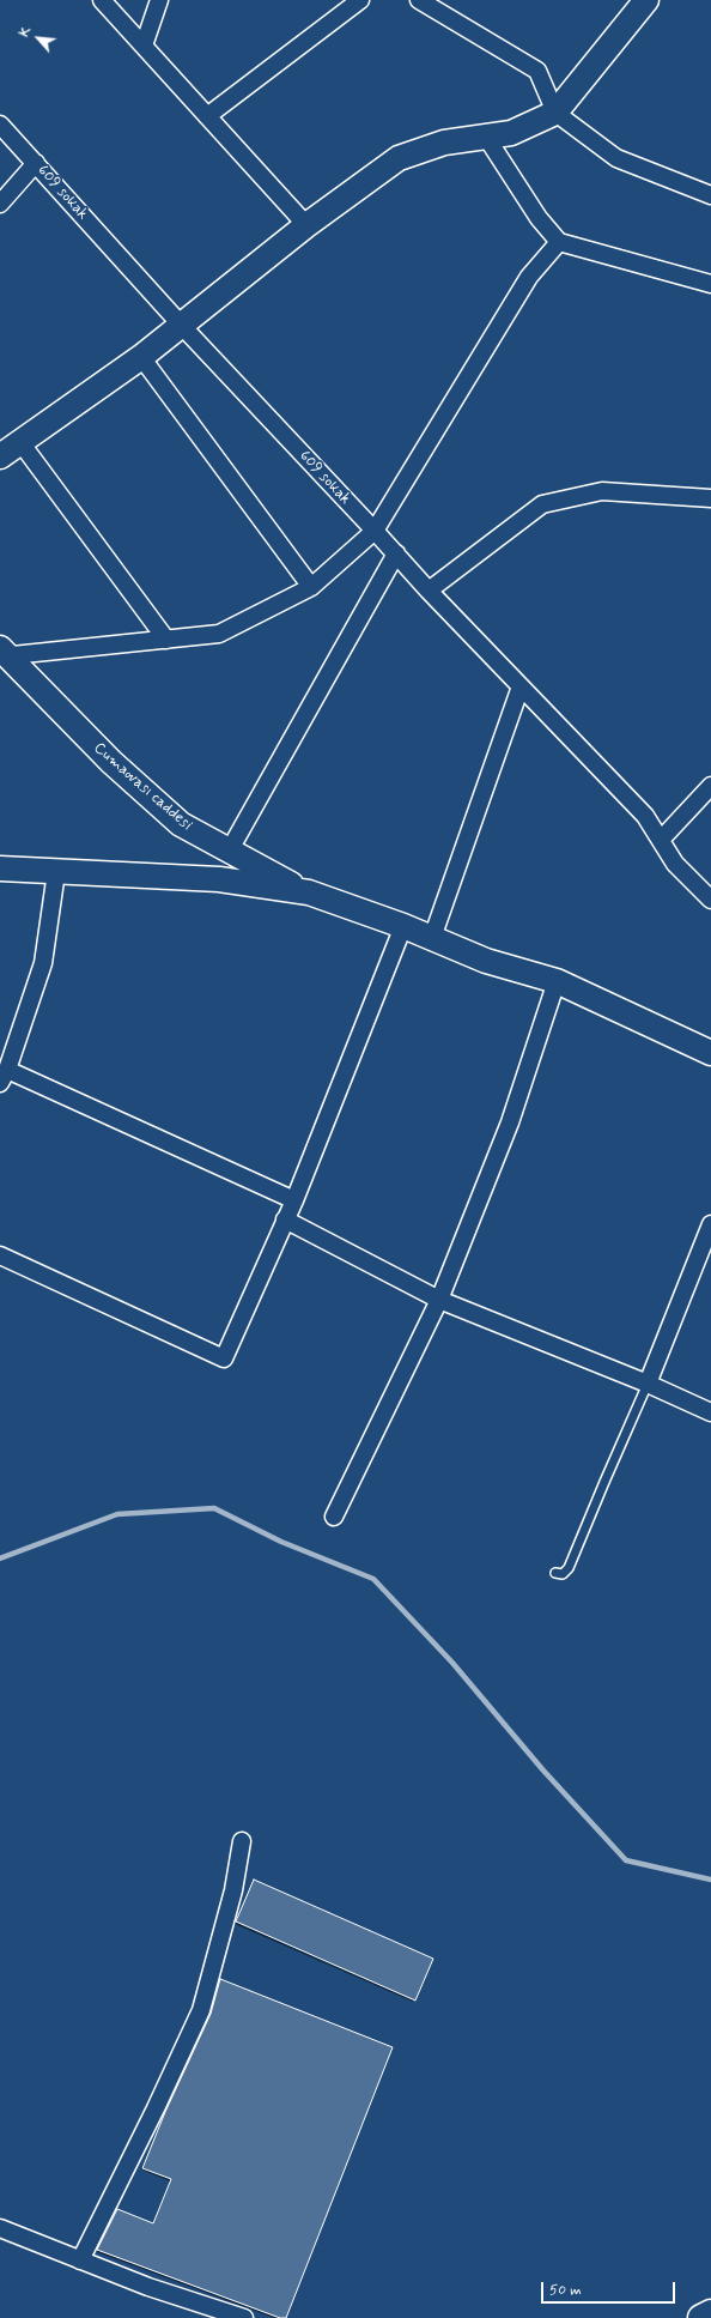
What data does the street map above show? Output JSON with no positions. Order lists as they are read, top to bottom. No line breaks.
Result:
{"streets":{"main road":["Cumaovası caddesi"],"street":["609 sokak"]},"scale_bar":"50 m","north":"top left"}
